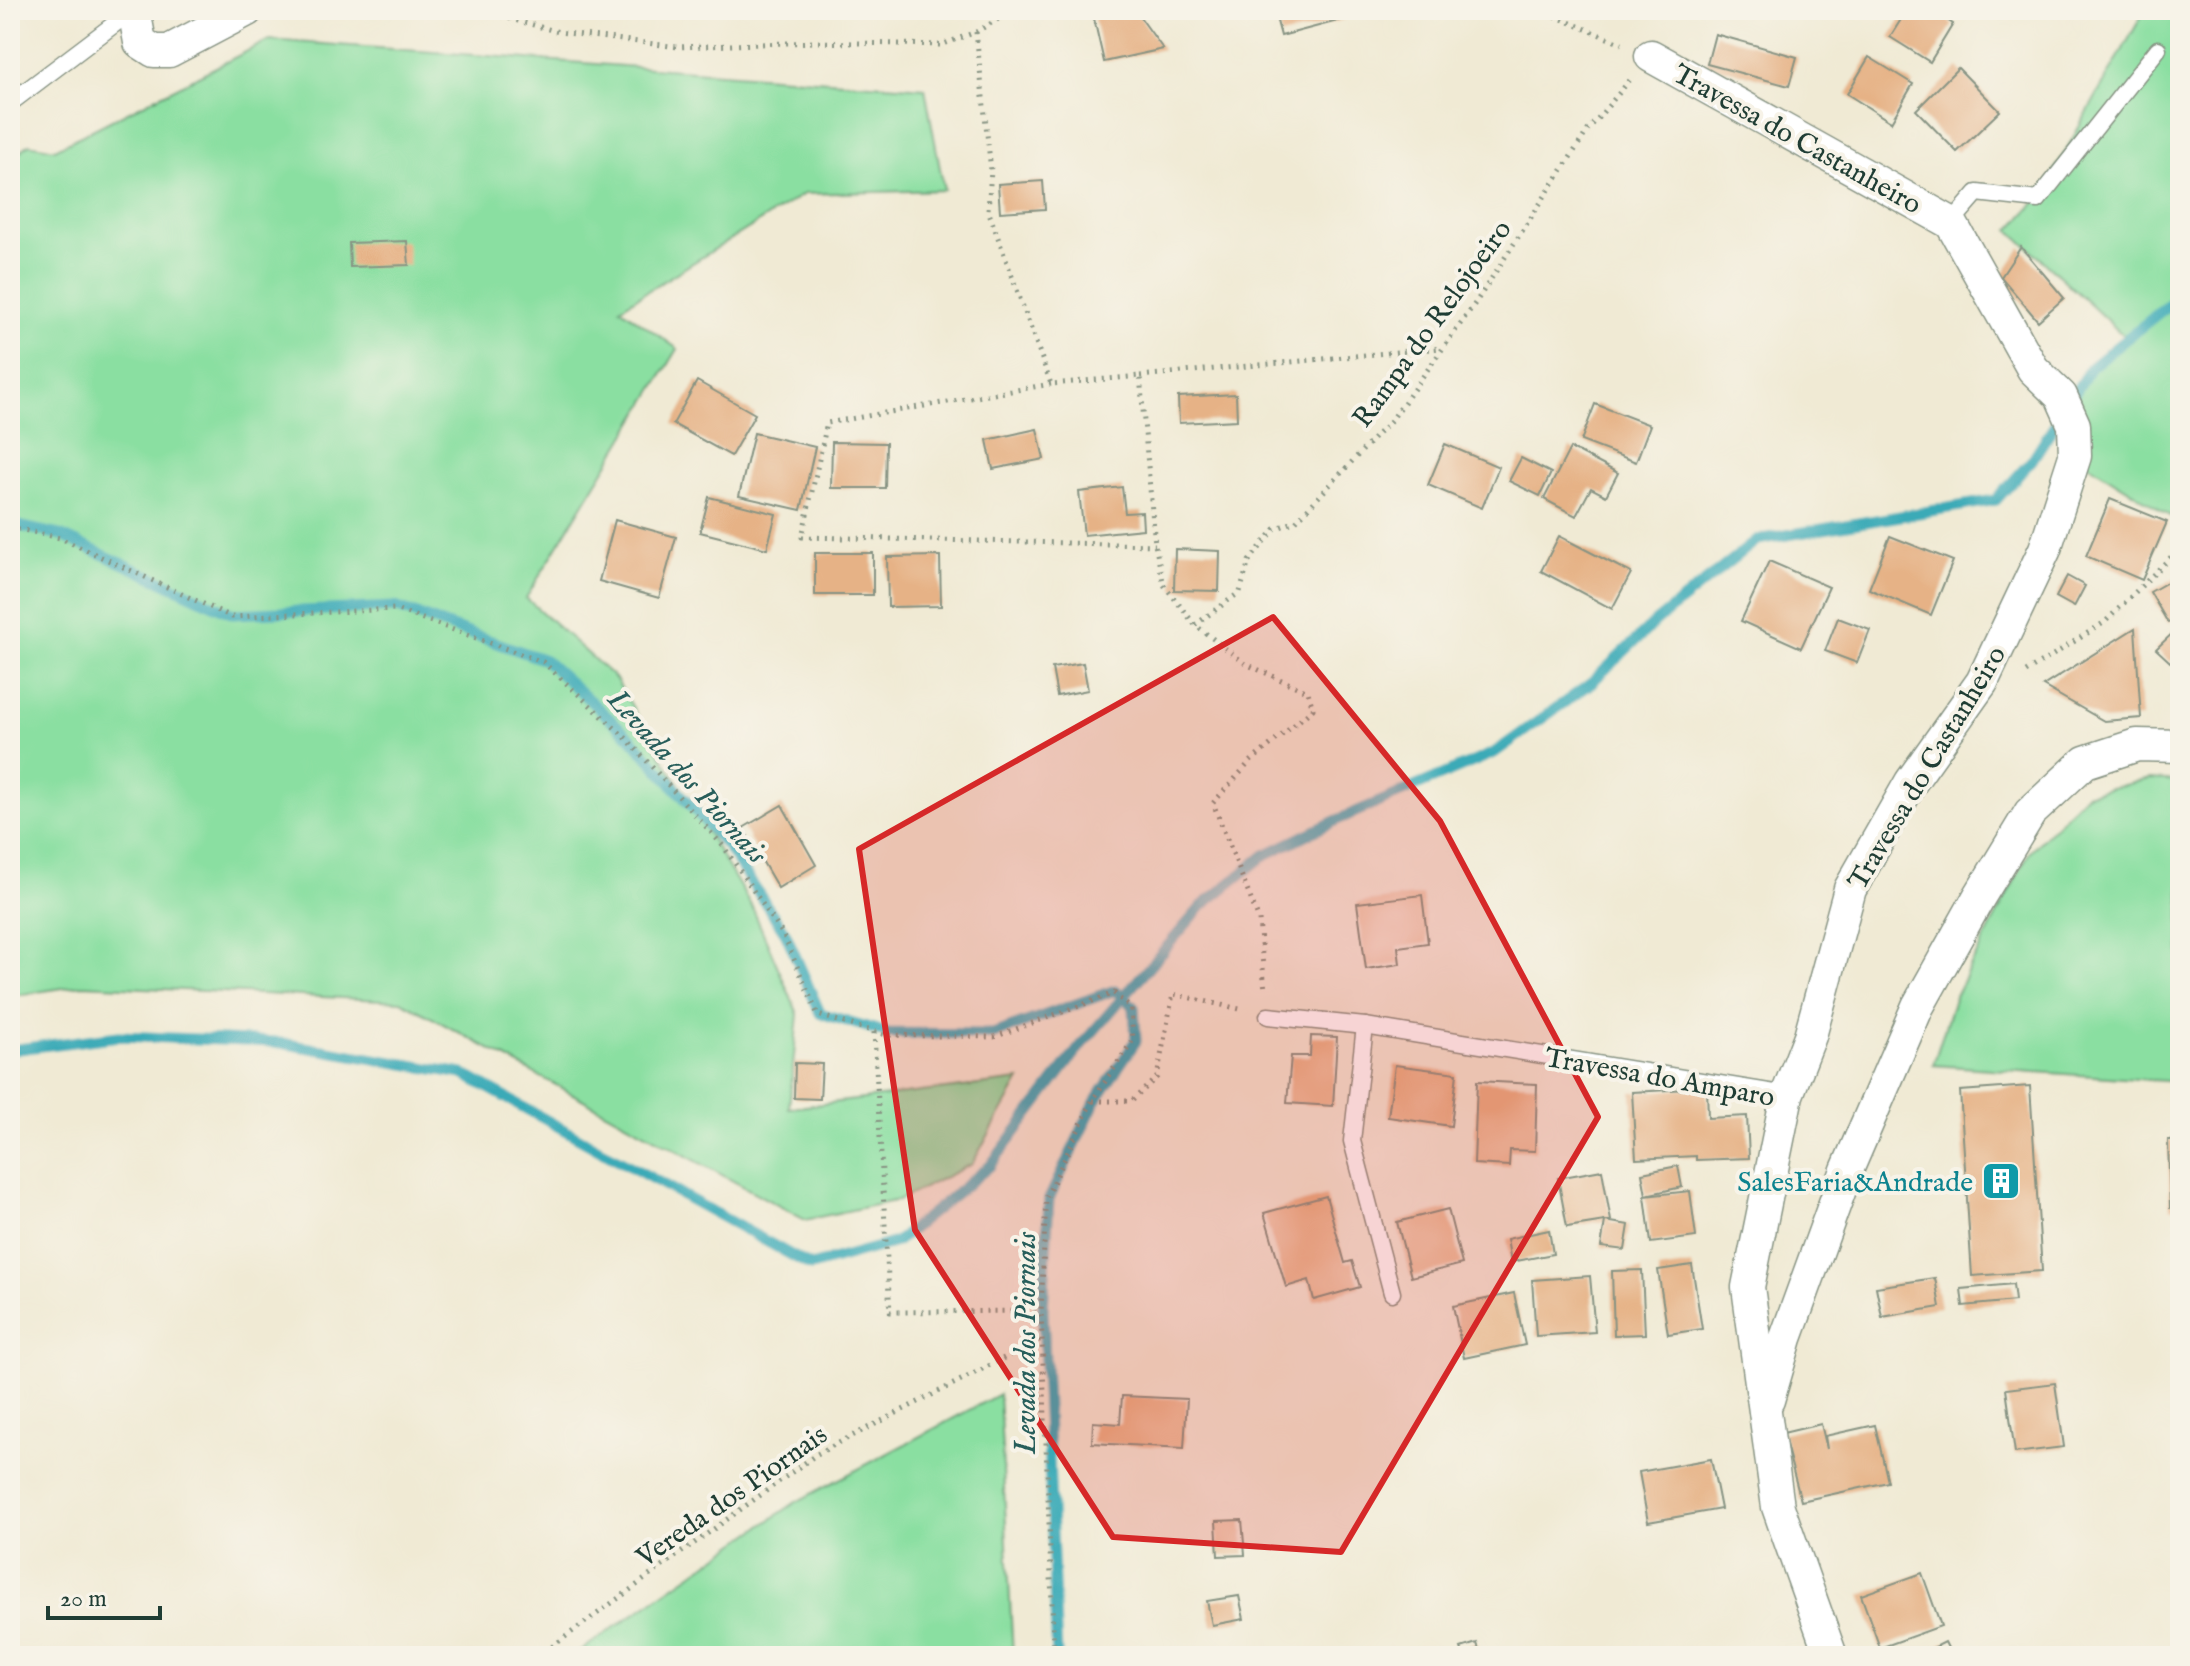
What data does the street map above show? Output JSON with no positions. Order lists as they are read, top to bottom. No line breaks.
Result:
{"streets":{"street":["Travessa do Castanheiro","Travessa do Amparo"],"path":["Rampa do Relojoeiro","Vereda dos Piornais"]},"crossings":[["Travessa do Castanheiro","Rampa do Relojoeiro"],["Travessa do Castanheiro","Travessa do Amparo"]],"water":["Levada dos Piornais"],"places":{"building":["SalesFaria&Andrade"]},"scale_bar":"20 m"}
